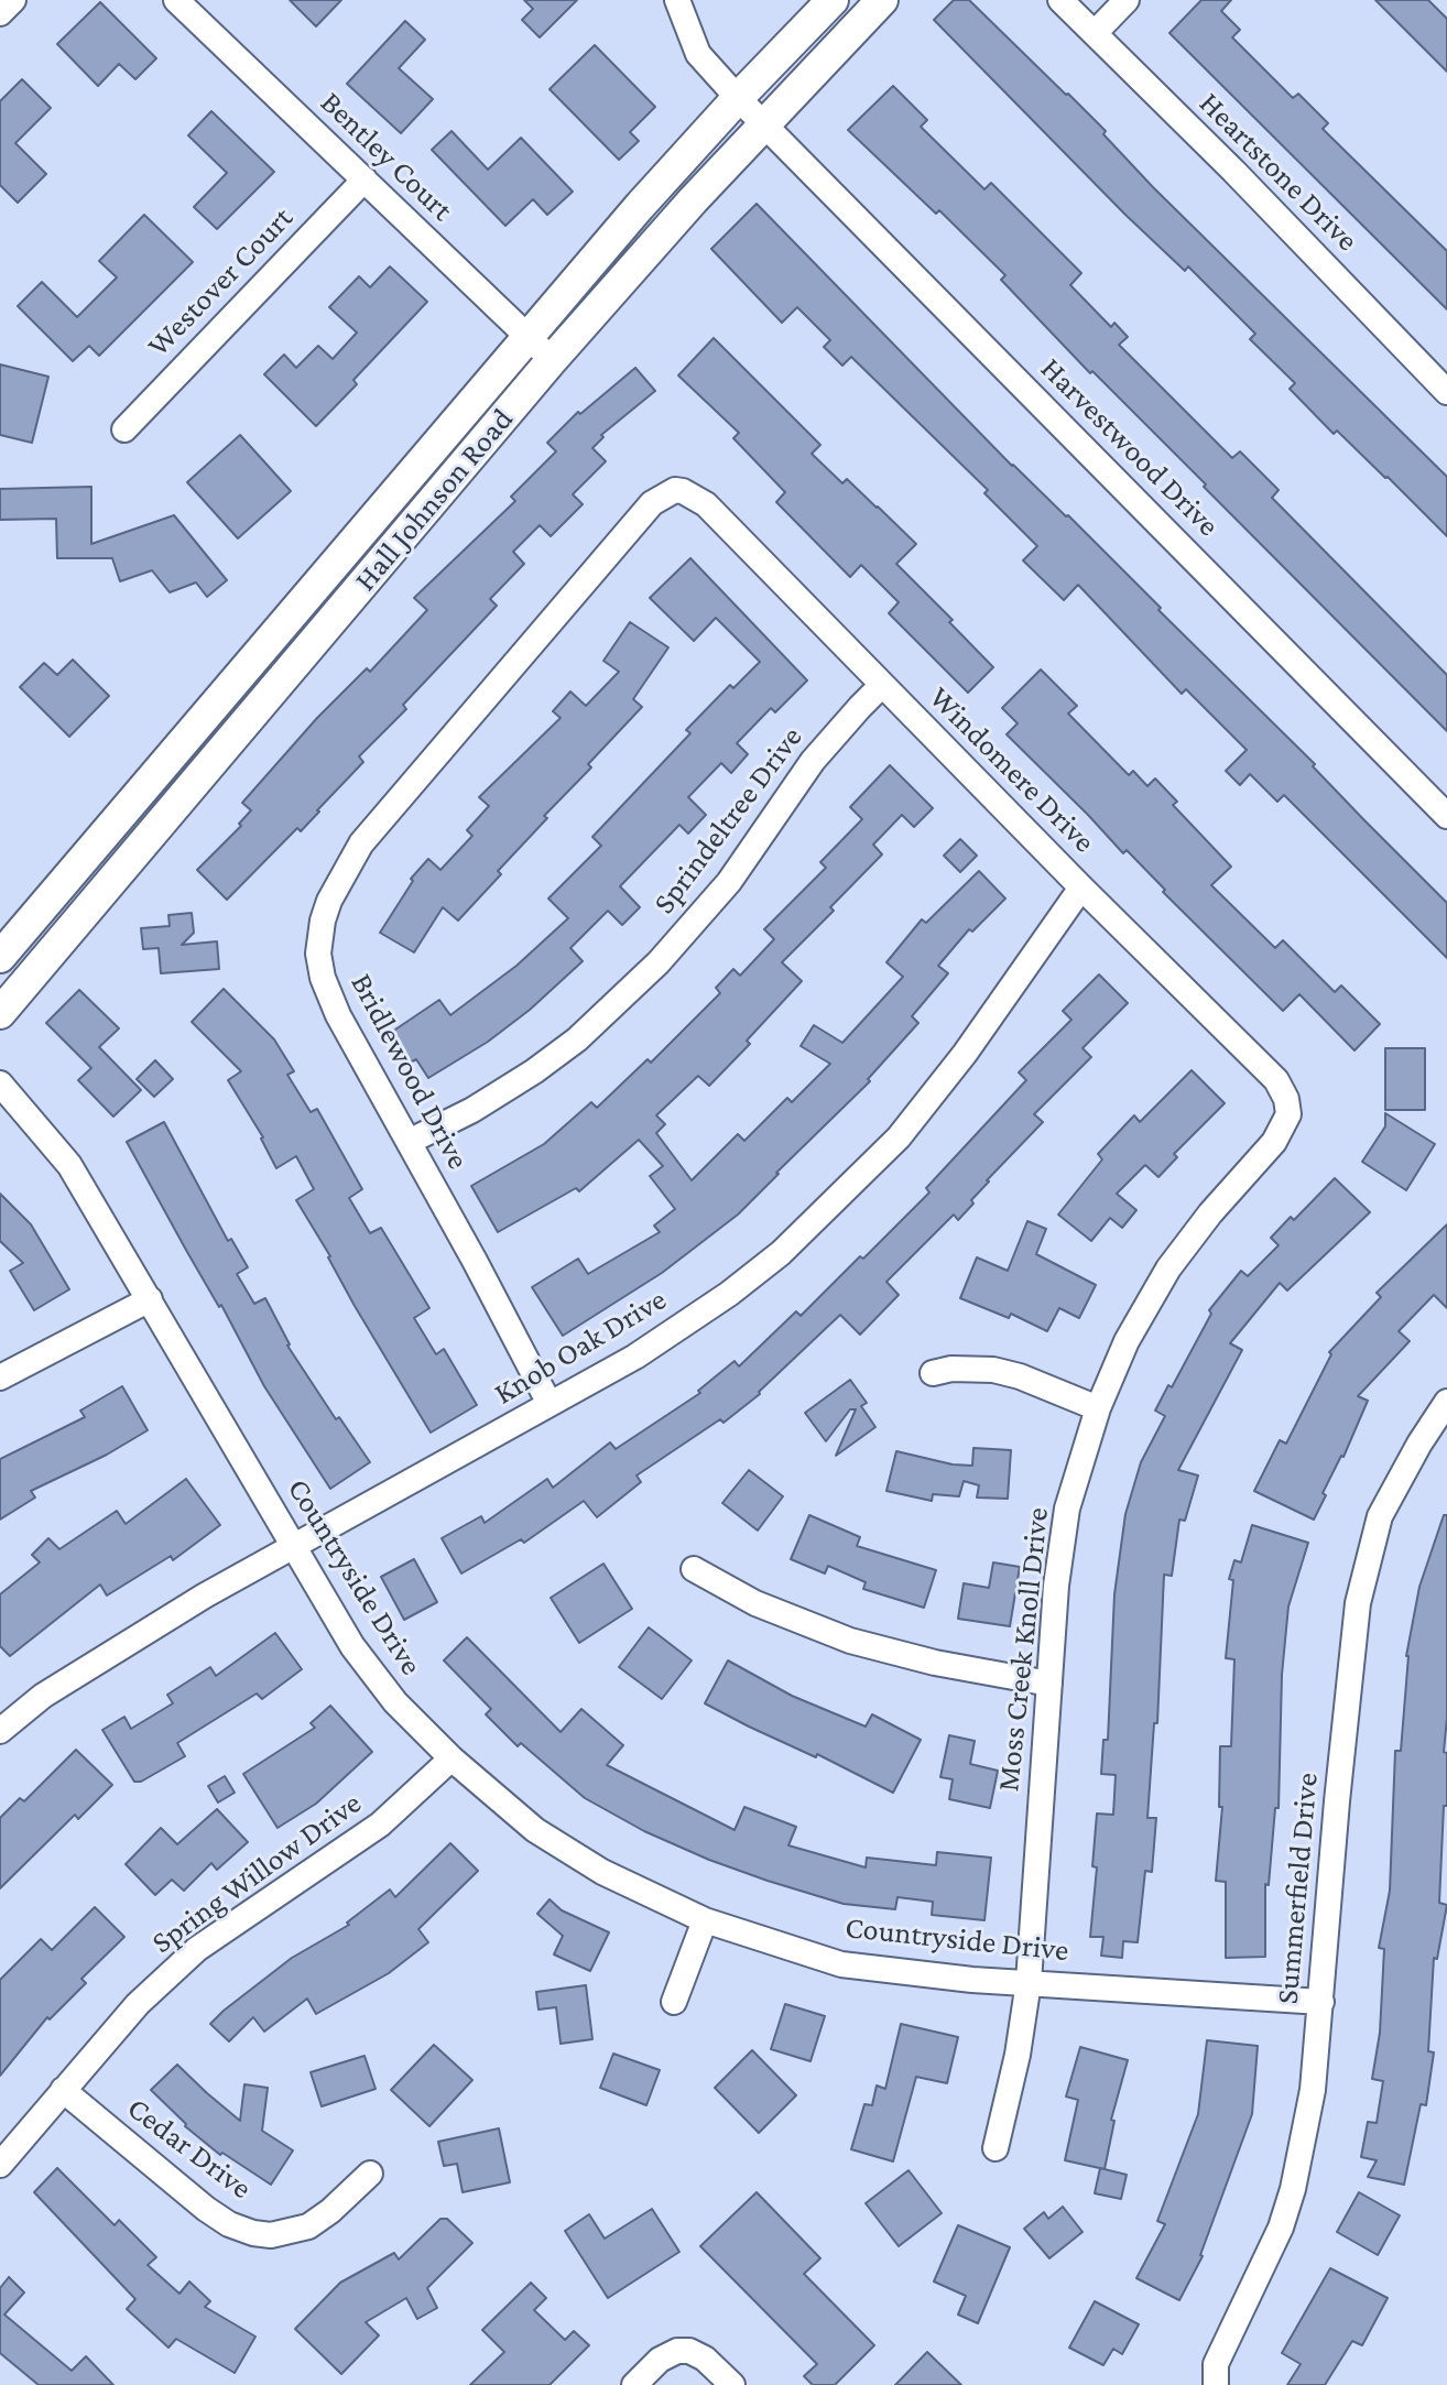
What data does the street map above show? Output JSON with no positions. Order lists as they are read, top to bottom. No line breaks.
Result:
{"streets":{"main road":["Hall Johnson Road"],"street":["Bentley Court","Heartstone Drive","Westover Court","Harvestwood Drive","Windomere Drive","Sprindeltree Drive","Bridlewood Drive","Knob Oak Drive","Countryside Drive","Moss Creek Knoll Drive","Spring Willow Drive","Summerfield Drive","Cedar Drive"]},"crossings":[["Bentley Court","Westover Court"],["Bentley Court","Hall Johnson Road"],["Harvestwood Drive","Hall Johnson Road"],["Windomere Drive","Sprindeltree Drive"],["Windomere Drive","Bridlewood Drive"],["Windomere Drive","Knob Oak Drive"],["Windomere Drive","Moss Creek Knoll Drive"],["Sprindeltree Drive","Bridlewood Drive"],["Bridlewood Drive","Knob Oak Drive"],["Knob Oak Drive","Countryside Drive"],["Countryside Drive","Moss Creek Knoll Drive"],["Countryside Drive","Spring Willow Drive"],["Countryside Drive","Summerfield Drive"],["Spring Willow Drive","Cedar Drive"]]}
